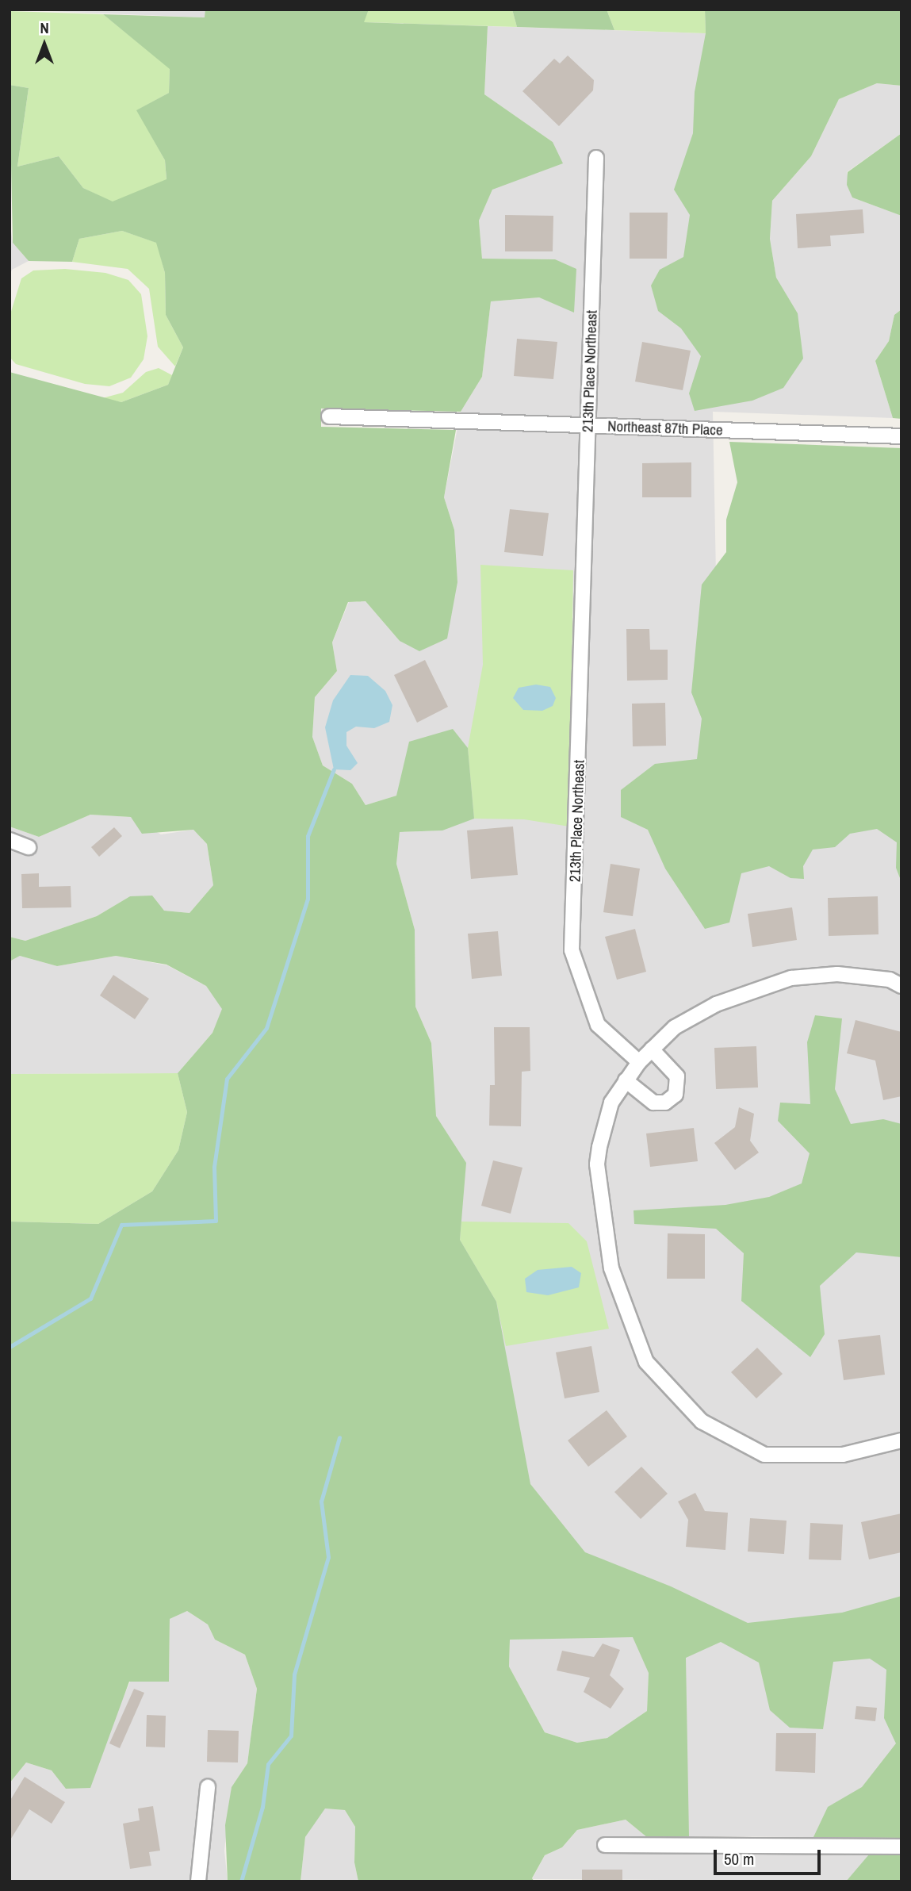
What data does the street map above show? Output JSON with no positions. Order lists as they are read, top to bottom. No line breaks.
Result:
{"streets":{"street":["213th Place Northeast","Northeast 87th Place"]},"crossings":[["213th Place Northeast","Northeast 87th Place"]],"scale_bar":"50 m","north":"top"}
